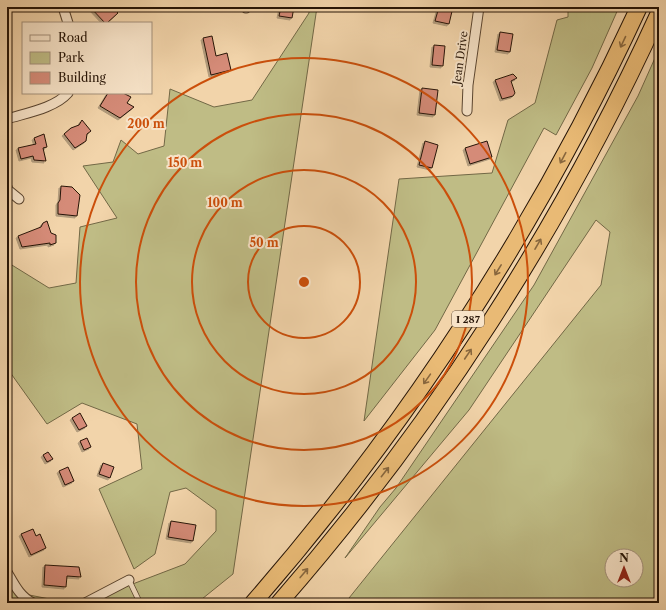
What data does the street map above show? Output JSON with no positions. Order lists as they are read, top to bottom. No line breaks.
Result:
{"streets":{"highway":["I 287"],"street":["Jean Drive"]},"legend":["Road","Park","Building"],"north":"top","rings":["200 m","150 m","100 m","50 m"]}
